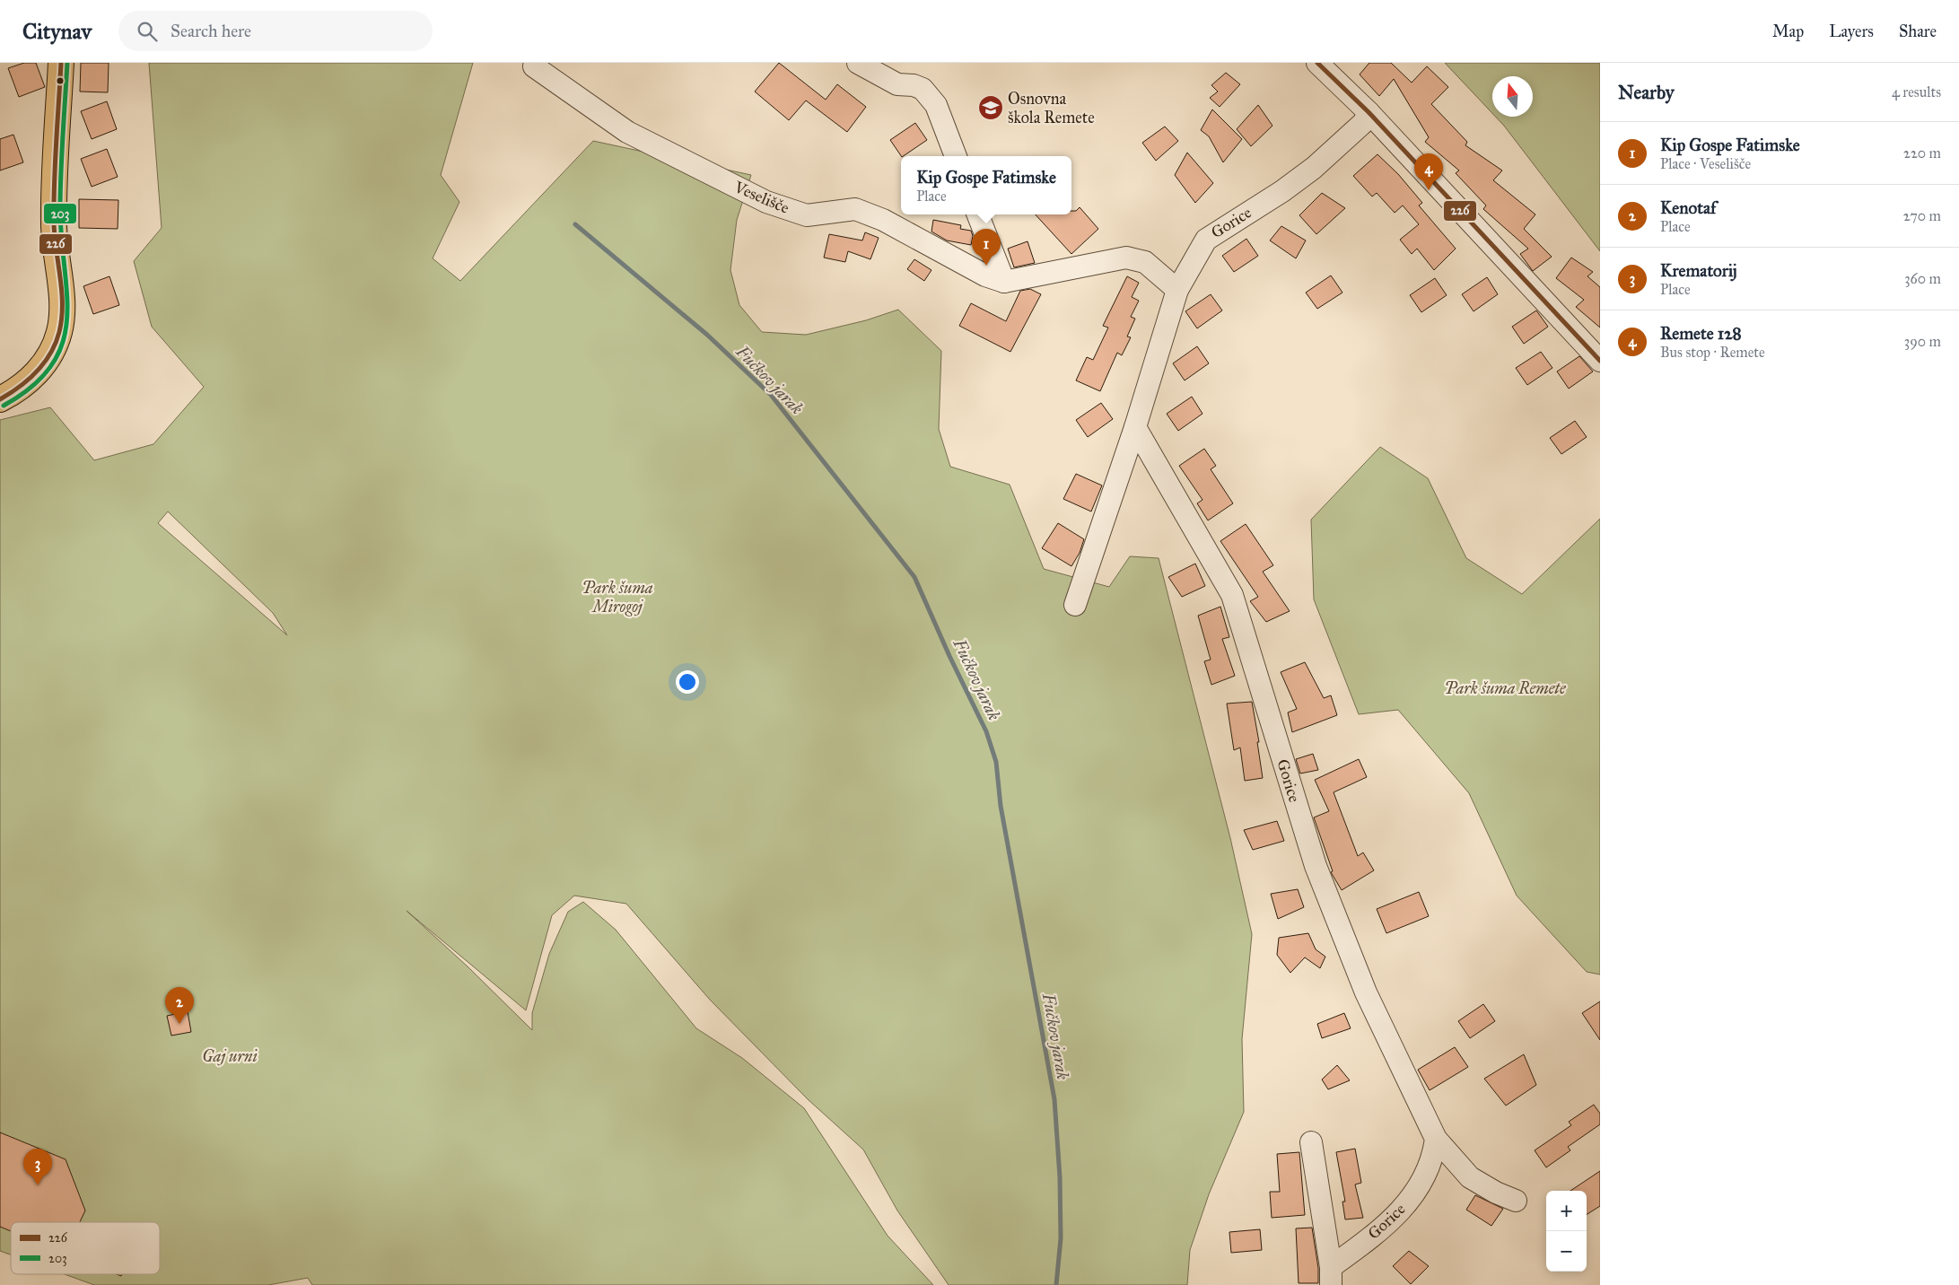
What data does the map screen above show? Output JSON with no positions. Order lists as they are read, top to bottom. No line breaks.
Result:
{"streets":{"street":["Veselišče","Gorice"]},"water":["Fučkov jarak"],"parks":["Park šuma Mirogoj","Park šuma Remete","Gaj urni"],"places":{"school or university":["Osnovna škola Remete"]},"lines":["transit line 226","transit line 203"],"legend":["226","203"],"north":"top","page":{"header":"Citynav","search":"Search here","nav":["Map","Layers","Share"],"heading":["Nearby","4 results"],"list":[{"mark":"1","name":"Kip Gospe Fatimske","note":"Place · Veselišče","value":"220 m"},{"mark":"2","name":"Kenotaf","note":"Place","value":"270 m"},{"mark":"3","name":"Krematorij","note":"Place","value":"360 m"},{"mark":"4","name":"Remete 128","note":"Bus stop · Remete","value":"390 m"}],"pins":["4","1","2","3"],"popup":["Kip Gospe Fatimske","Place"],"map_buttons":["+","−"]}}
